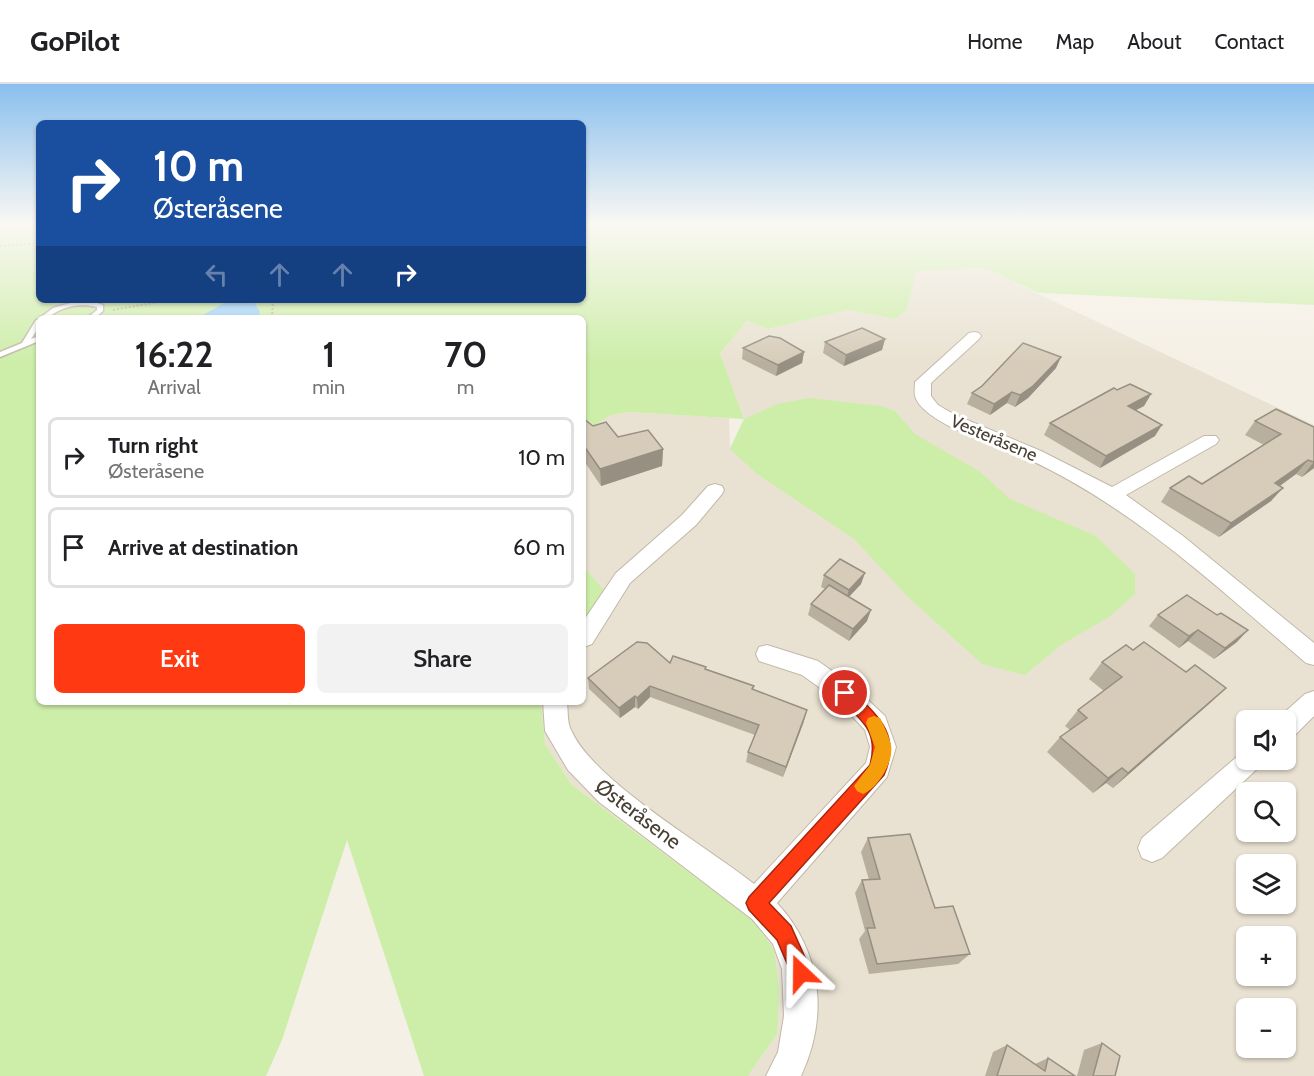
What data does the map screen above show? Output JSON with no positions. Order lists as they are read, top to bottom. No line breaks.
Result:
{"streets":{"street":["Vesteråsene","Østeråsene"]},"page":{"header":"GoPilot","nav":["Home","Map","About","Contact"],"turn":["10 m","Østeråsene"],"eta":["16:22","Arrival","1","min","70","m"],"list":[{"name":"Turn right","note":"Østeråsene","value":"10 m"},{"name":"Arrive at destination","value":"60 m"}],"buttons":["Exit","Share"],"map_buttons":["+","−"]}}
